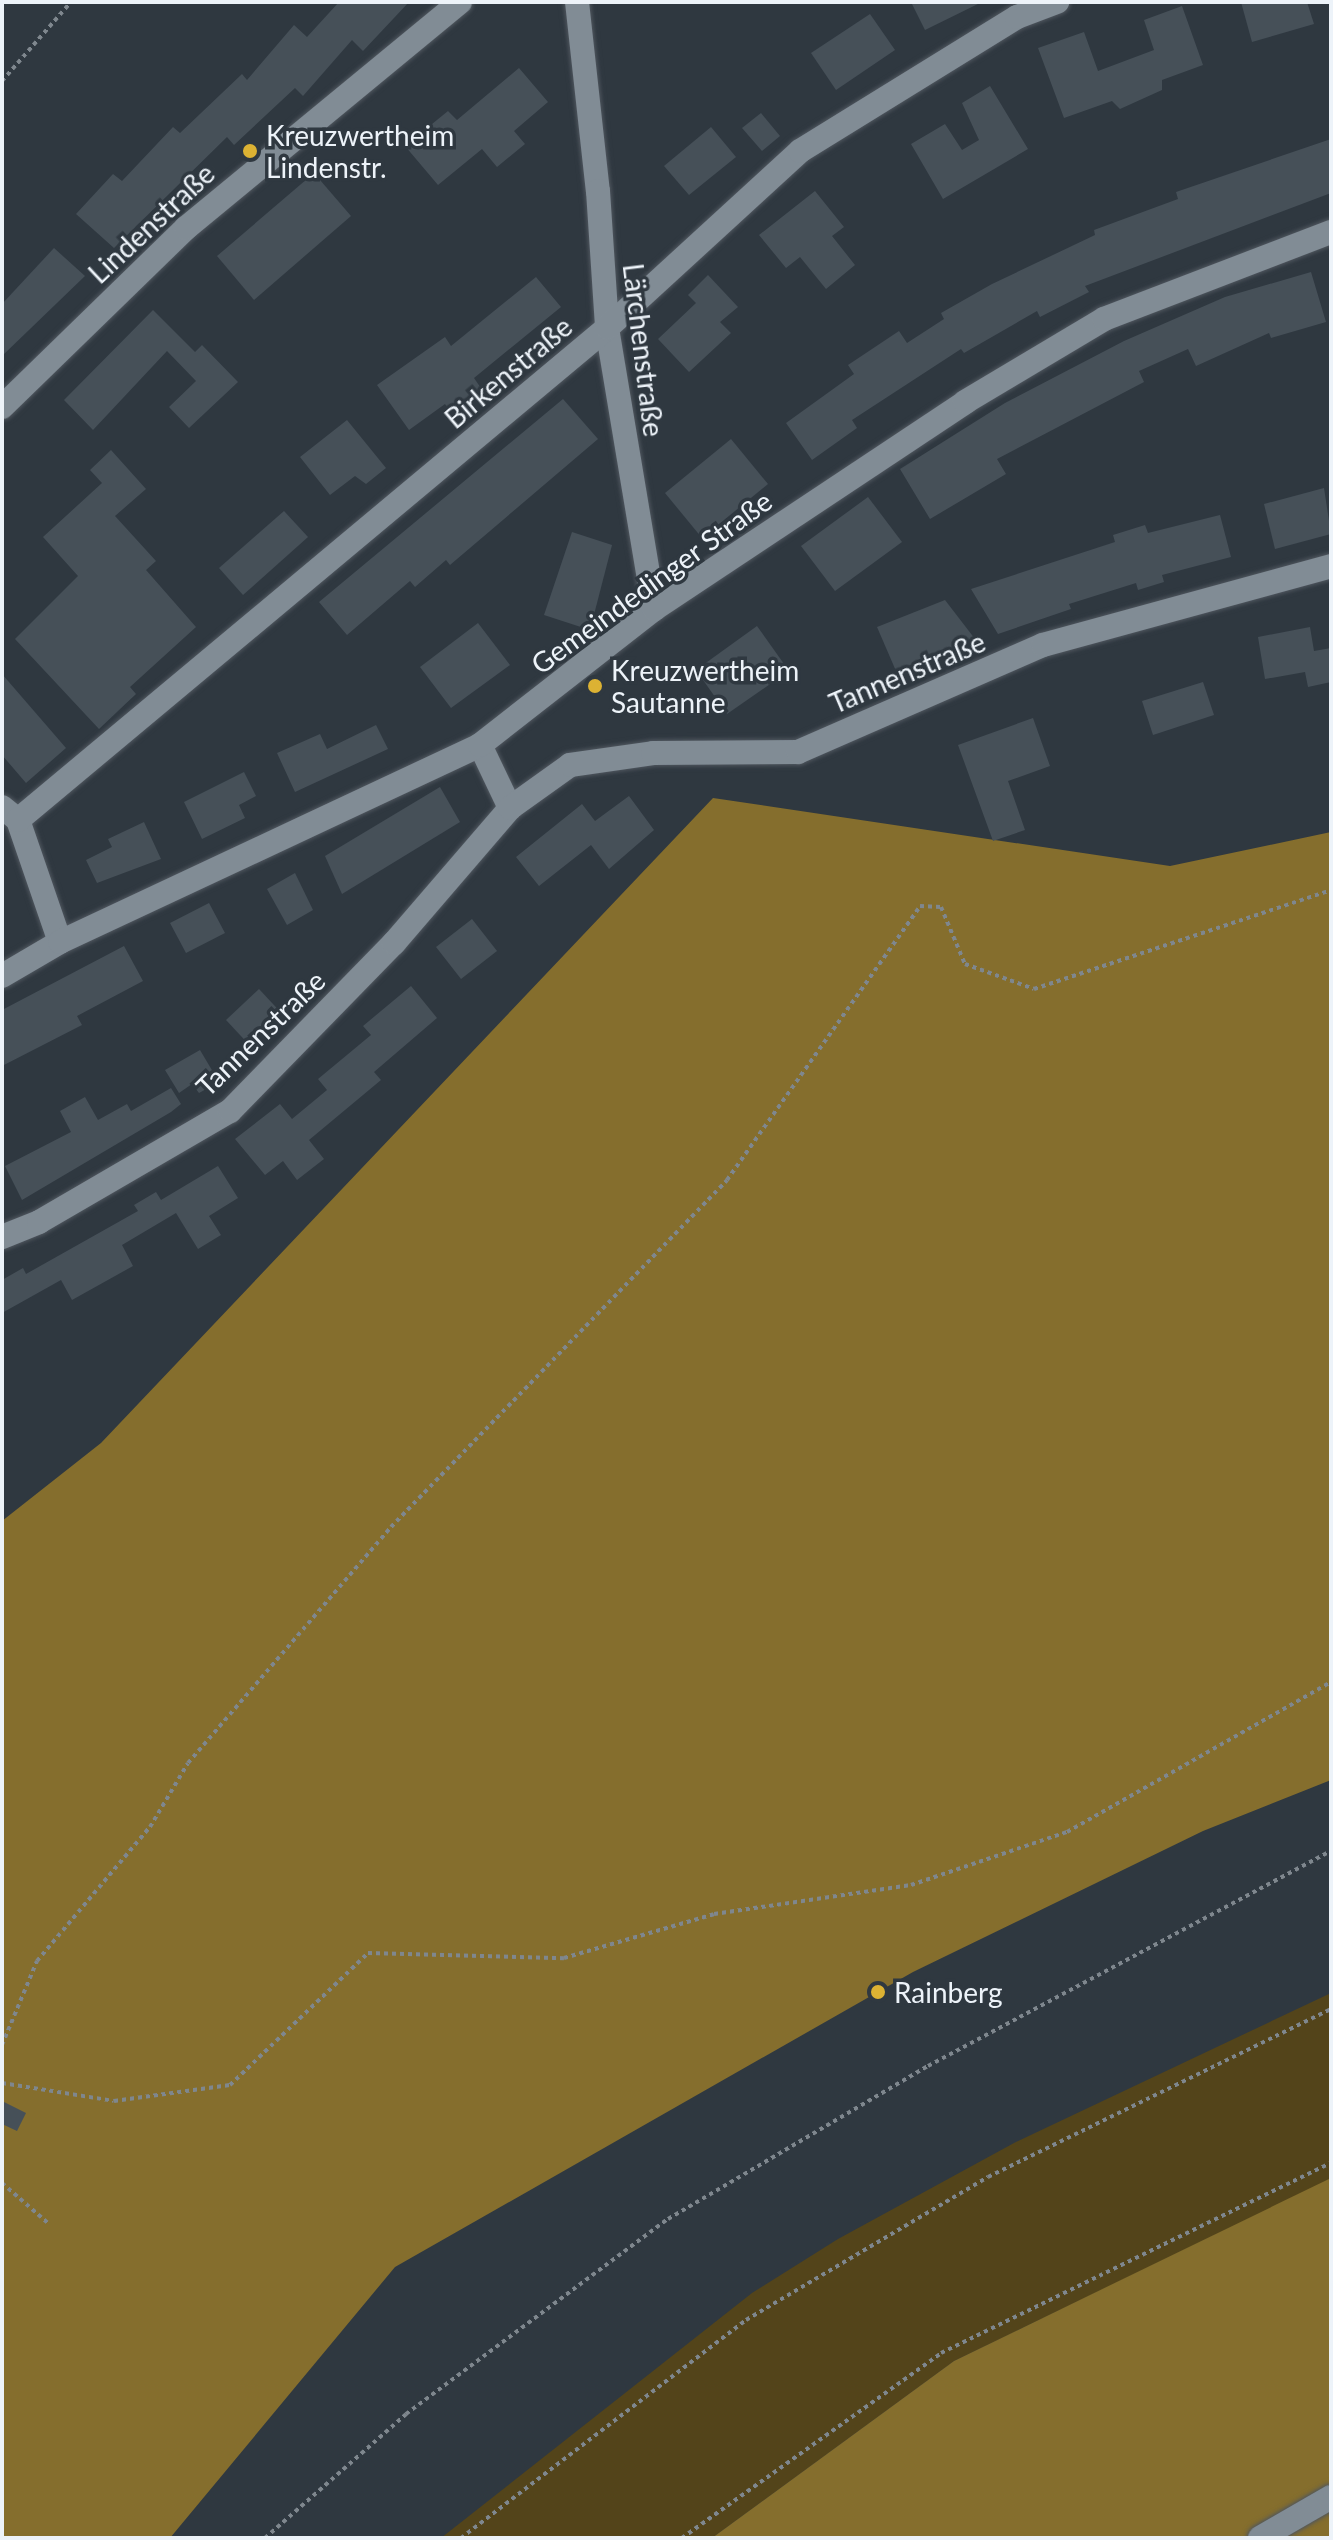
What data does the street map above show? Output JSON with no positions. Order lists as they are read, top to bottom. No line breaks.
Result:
{"streets":{"street":["Lindenstraße","Lärchenstraße","Birkenstraße","Gemeindedinger Straße","Tannenstraße"]},"crossings":[["Lärchenstraße","Birkenstraße"],["Lärchenstraße","Gemeindedinger Straße"]],"places":["Kreuzwertheim Lindenstr.","Kreuzwertheim Sautanne","Rainberg"]}
